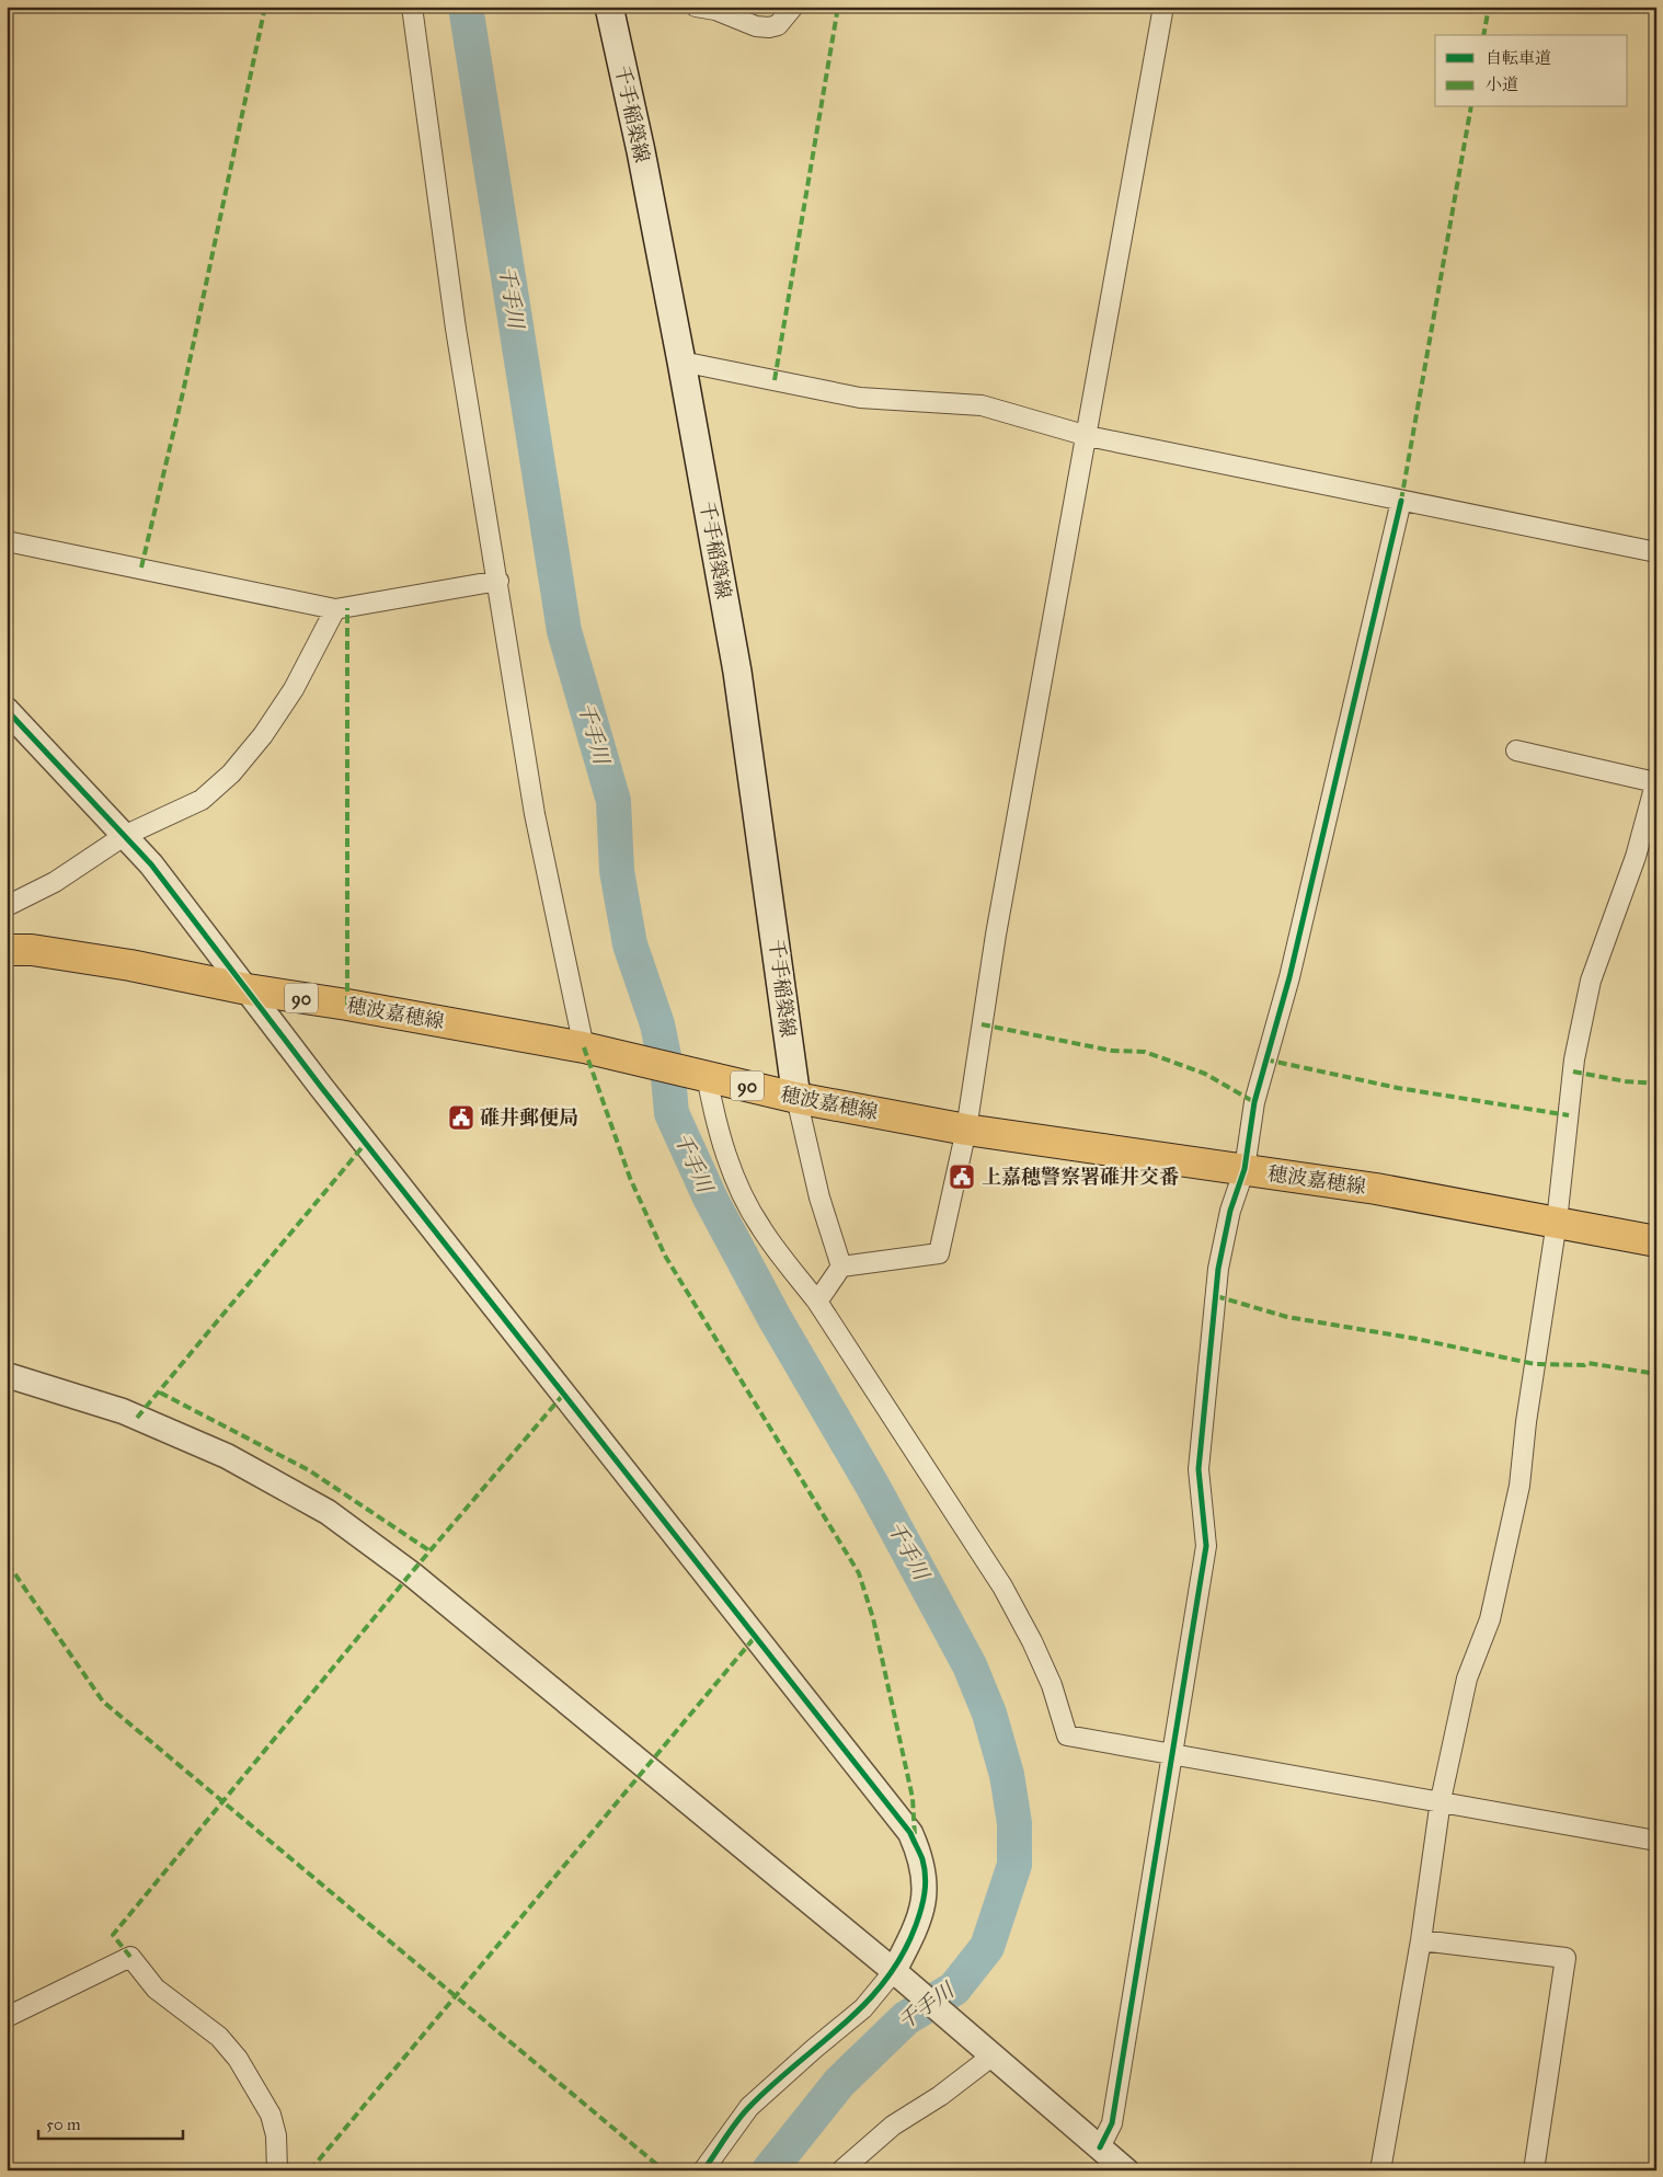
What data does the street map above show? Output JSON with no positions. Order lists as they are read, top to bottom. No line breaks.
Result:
{"streets":{"main road":["千手稲築線","90","穂波嘉穂線"]},"crossings":[["千手稲築線","穂波嘉穂線"]],"water":["千手川"],"places":{"public building":["碓井郵便局","上嘉穂警察署碓井交番"]},"legend":["自転車道","小道"],"scale_bar":"50 m"}
